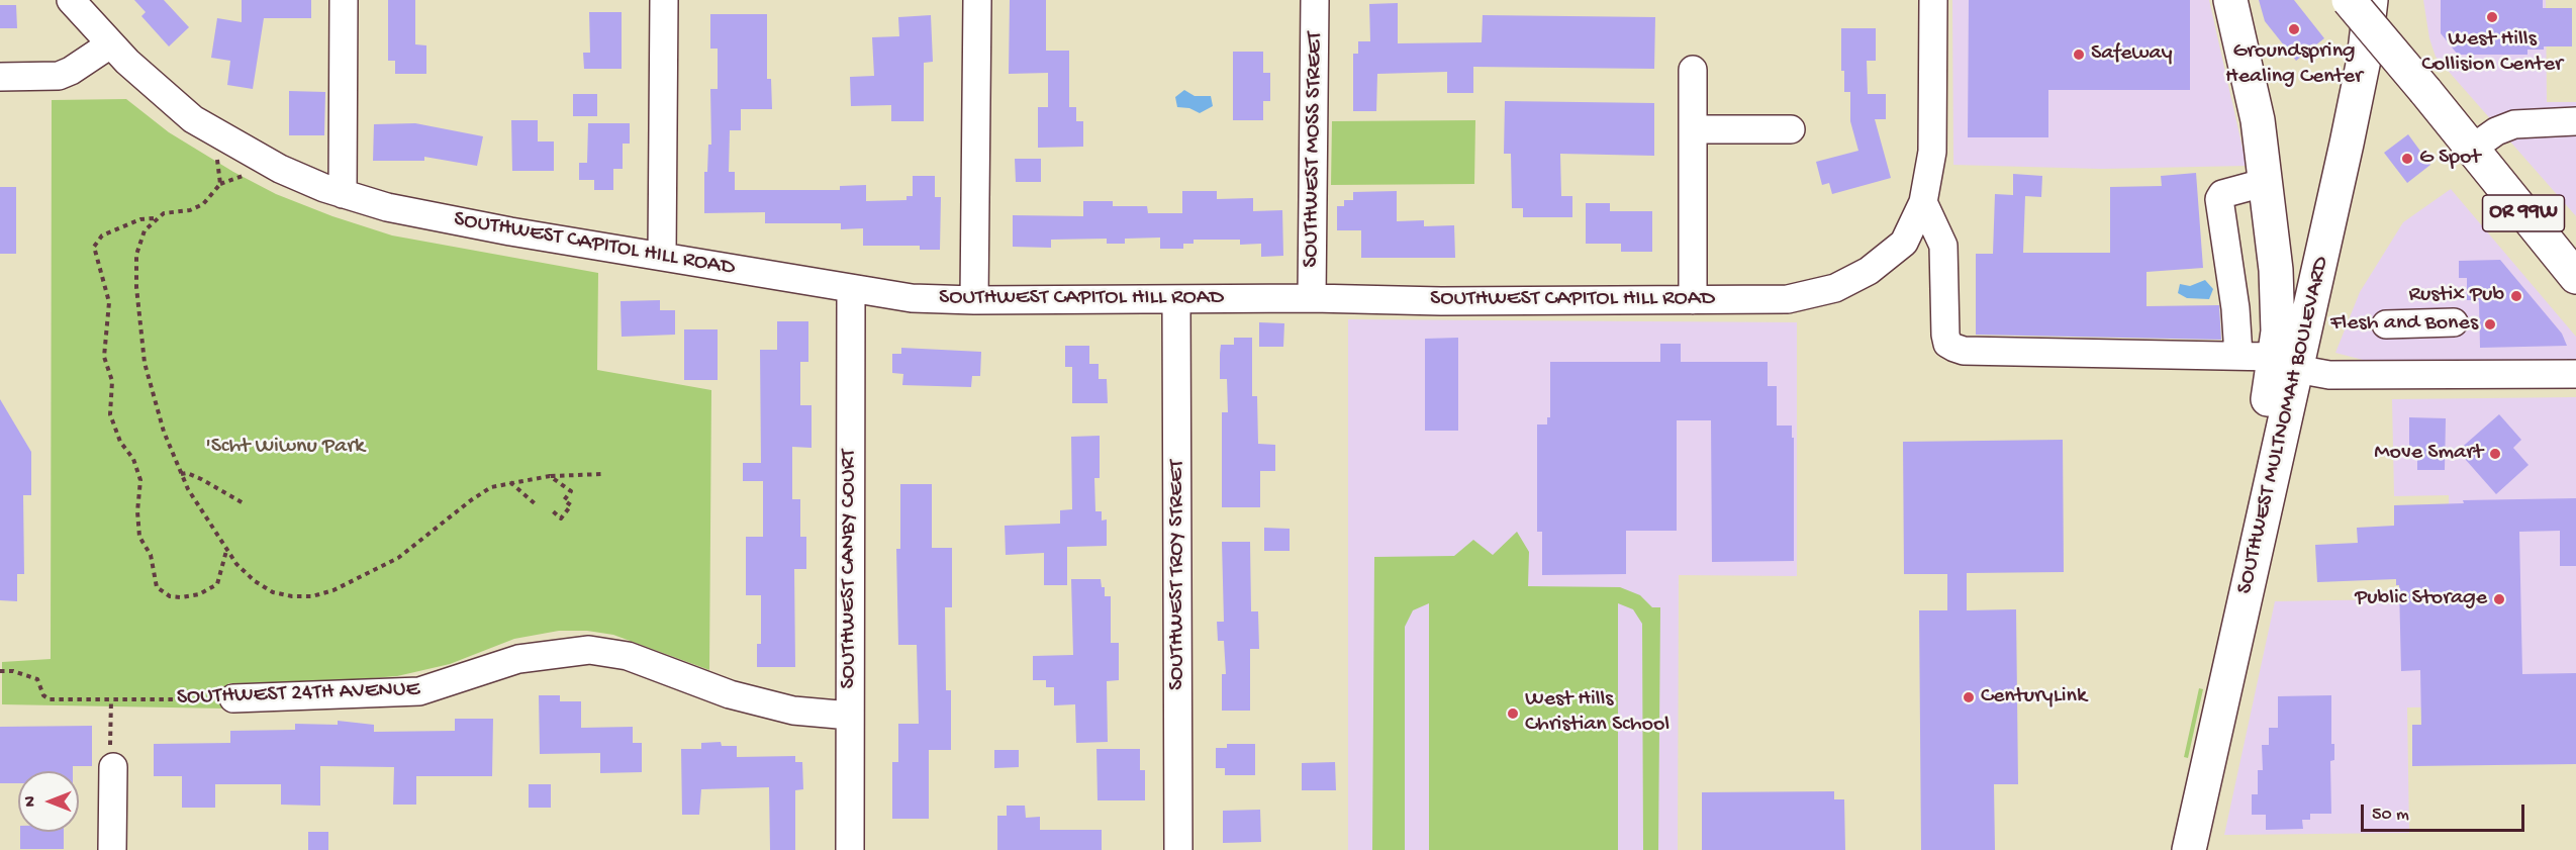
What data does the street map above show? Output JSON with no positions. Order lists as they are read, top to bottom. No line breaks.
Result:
{"streets":{"main road":["OR 99W","SOUTHWEST MULTNOMAH BOULEVARD"],"street":["SOUTHWEST MOSS STREET","SOUTHWEST CAPITOL HILL ROAD","SOUTHWEST CANBY COURT","SOUTHWEST TROY STREET","SOUTHWEST 24TH AVENUE"]},"crossings":[["SOUTHWEST MOSS STREET","SOUTHWEST CAPITOL HILL ROAD"],["SOUTHWEST CAPITOL HILL ROAD","SOUTHWEST CANBY COURT"],["SOUTHWEST CAPITOL HILL ROAD","SOUTHWEST TROY STREET"],["SOUTHWEST CANBY COURT","SOUTHWEST 24TH AVENUE"]],"parks":["'Scht Wiwnu Park"],"places":["West Hills Collision Center","Groundspring Healing Center","Safeway","G Spot","Rustix Pub","Flesh and Bones","Move Smart","Public Storage","CenturyLink","West Hills Christian School"],"scale_bar":"50 m","north":"left"}
